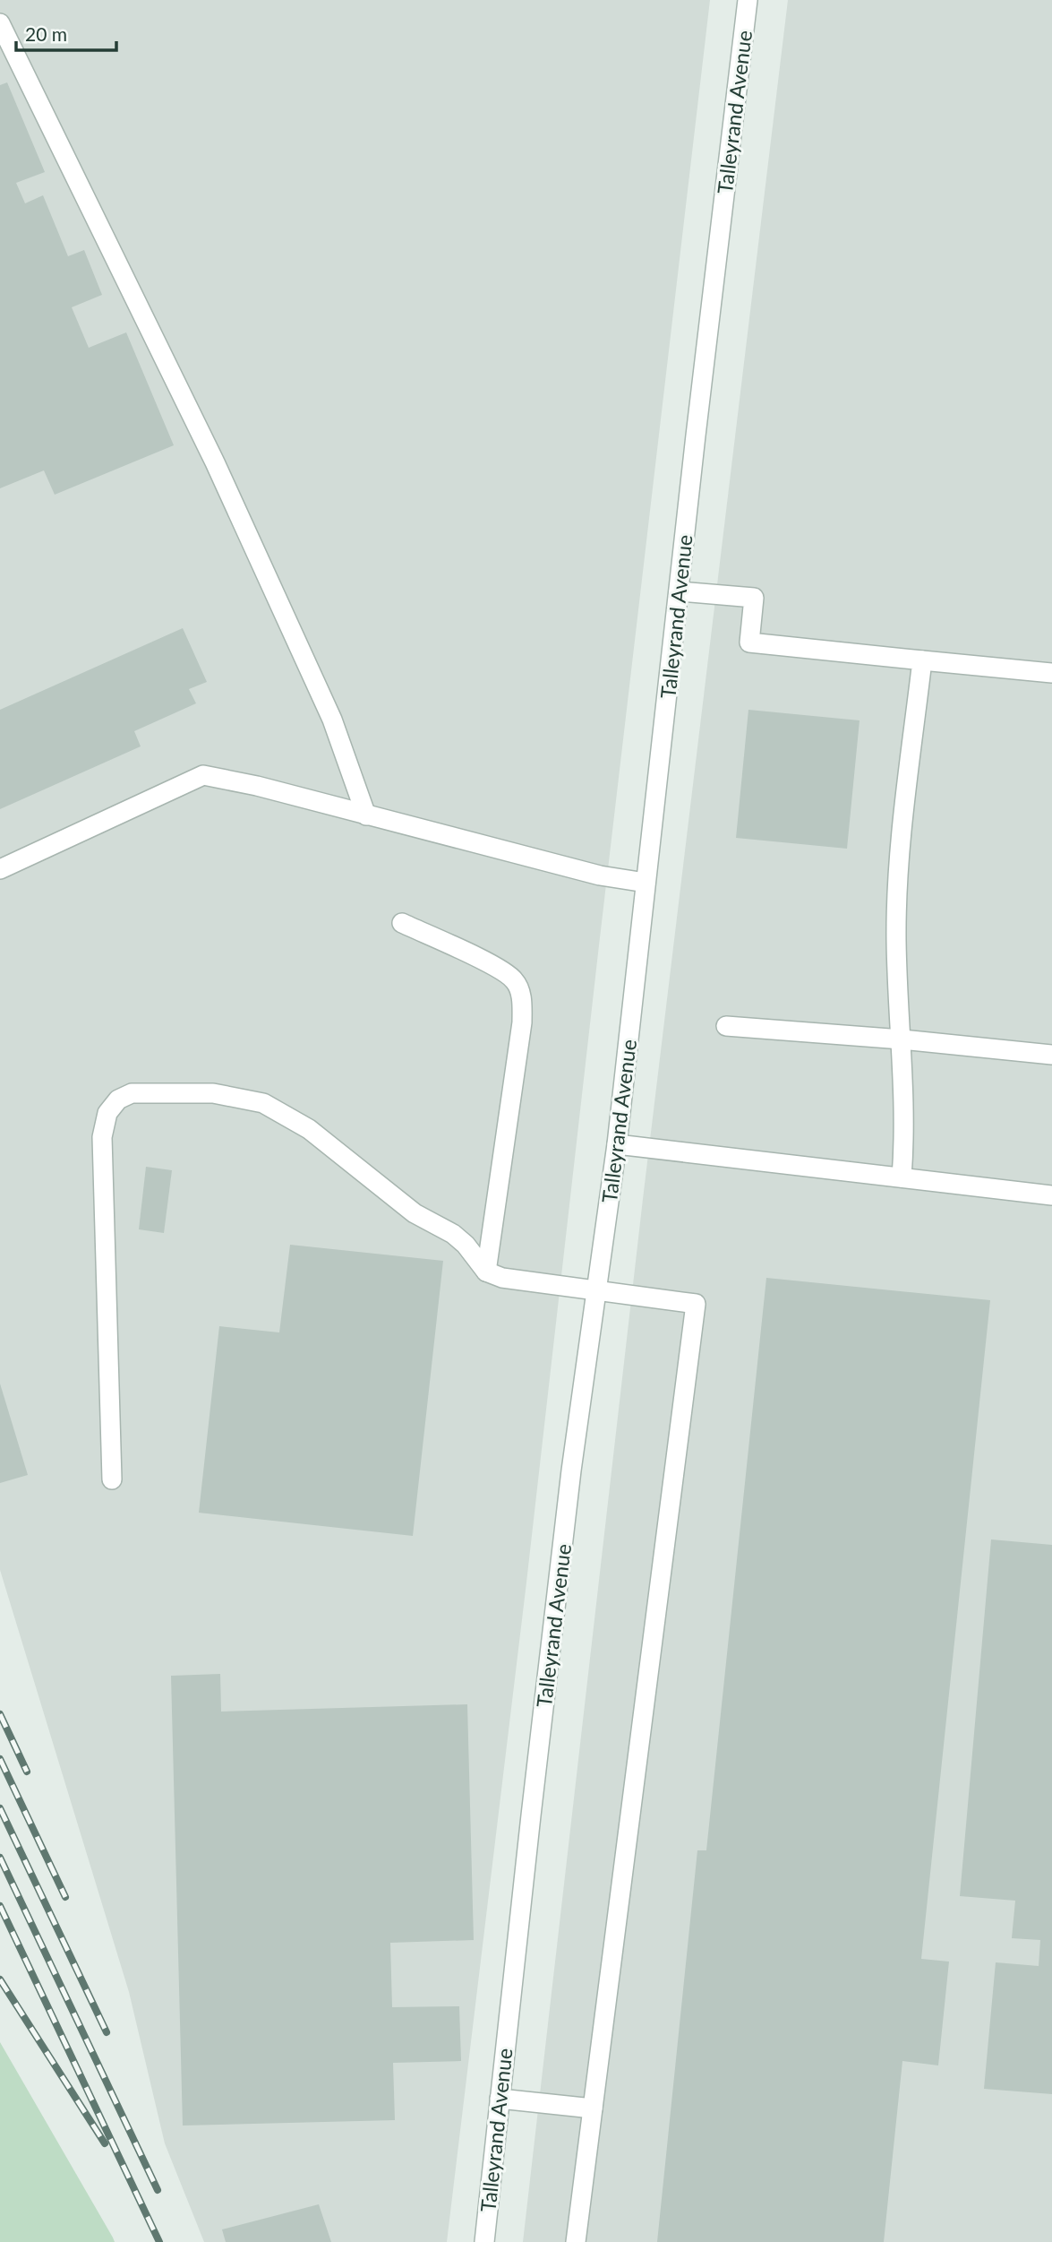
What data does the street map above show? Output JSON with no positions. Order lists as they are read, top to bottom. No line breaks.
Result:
{"streets":{"street":["Talleyrand Avenue"]},"scale_bar":"20 m"}
